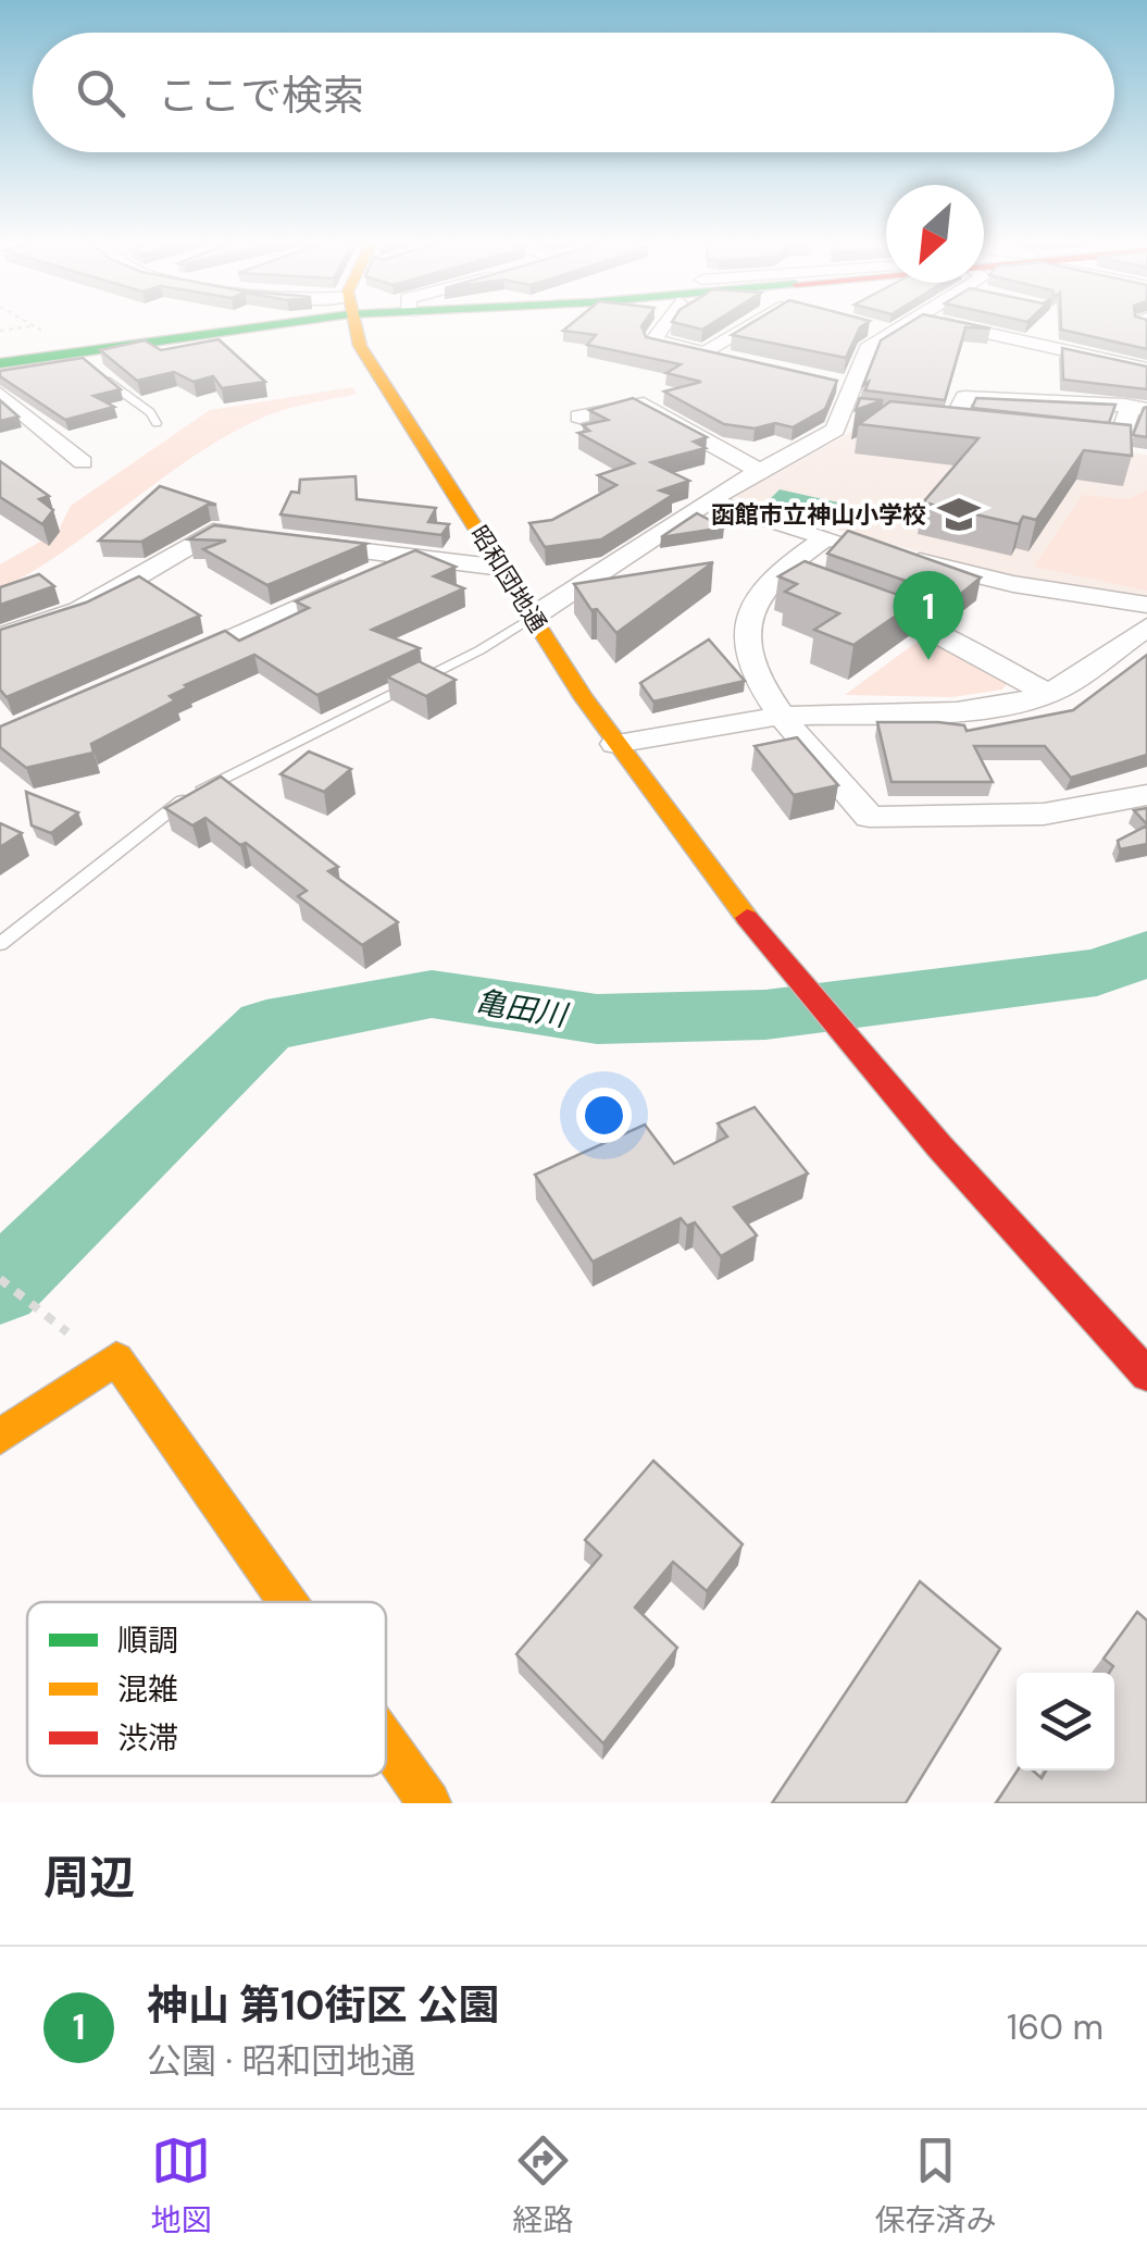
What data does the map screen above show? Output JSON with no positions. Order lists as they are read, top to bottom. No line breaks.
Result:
{"streets":{"street":["昭和団地通"]},"water":["亀田川"],"places":{"school or university":["函館市立神山小学校"]},"legend":["順調","混雑","渋滞"],"north":"bottom left","page":{"search":"ここで検索","pins":"1","heading":"周辺","list":[{"mark":"1","name":"神山 第10街区 公園","note":"公園 · 昭和団地通","value":"160 m"}],"nav":["地図","経路","保存済み"]}}
